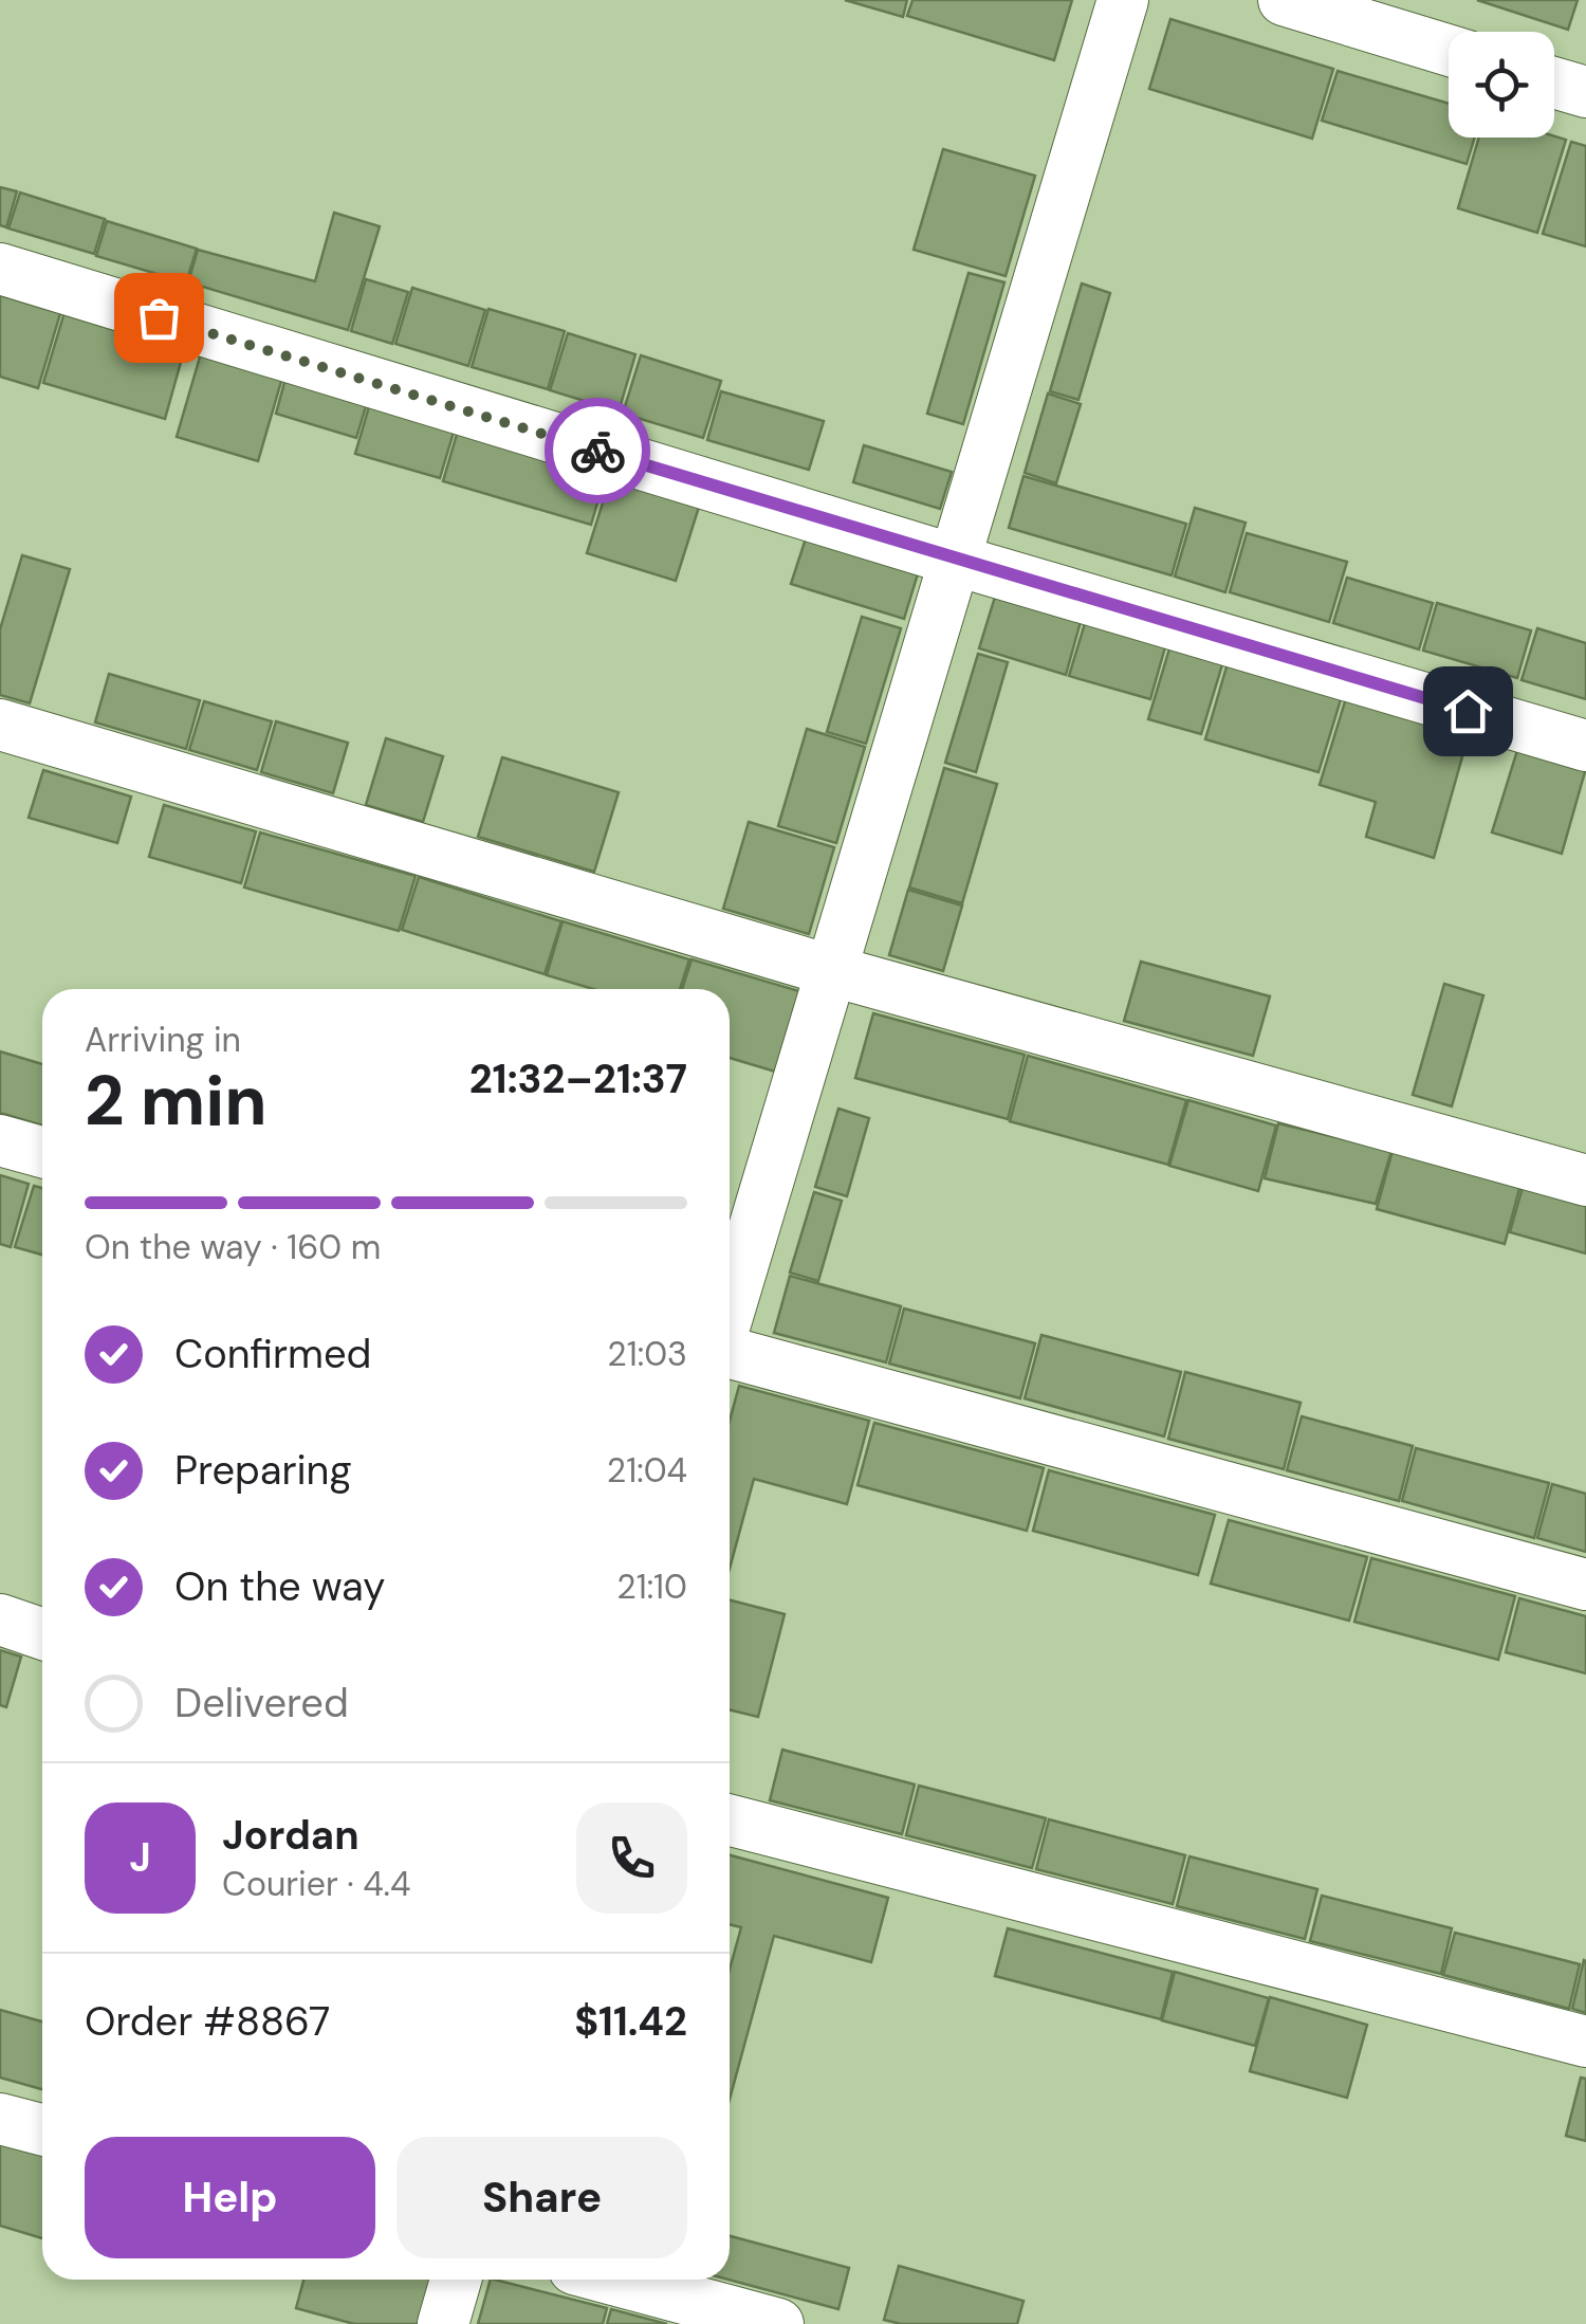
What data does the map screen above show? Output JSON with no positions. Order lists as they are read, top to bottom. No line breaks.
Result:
{"page":{"heading":["2 min","Arriving in","21:32–21:37"],"panel":["Jordan","Courier · 4.4","Order #8867","$11.42"],"bar":"On the way · 160 m","list":[["Confirmed","21:03"],["Preparing","21:04"],["On the way","21:10"],"Delivered"],"round":"J","buttons":["Help","Share"]}}
